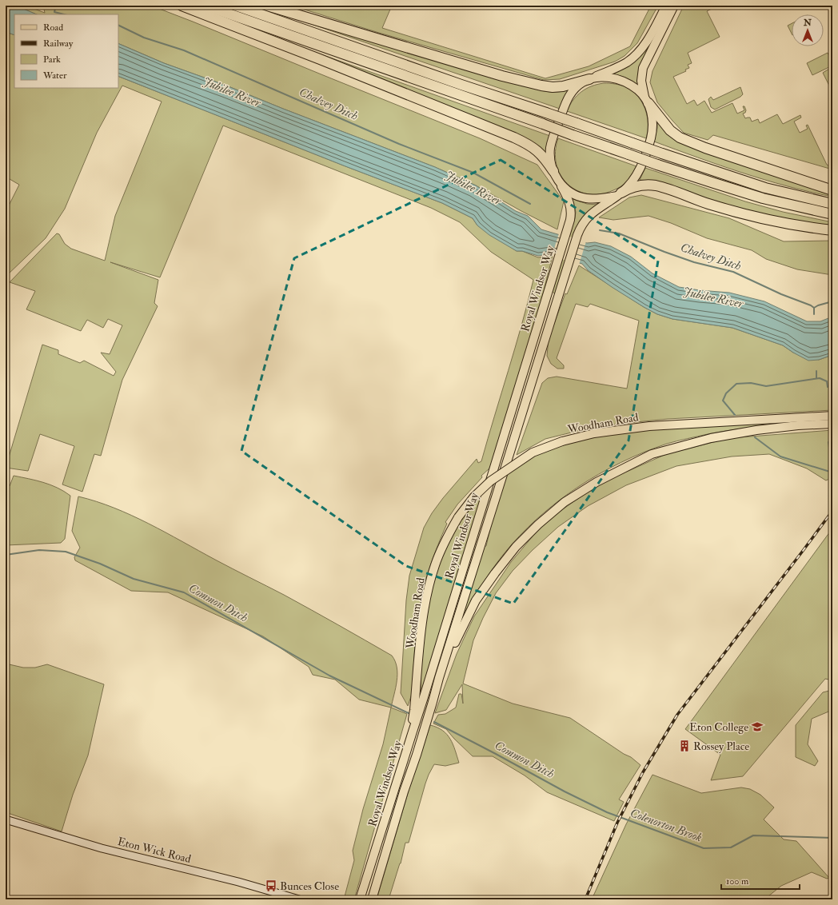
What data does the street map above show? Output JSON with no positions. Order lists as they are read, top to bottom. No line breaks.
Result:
{"streets":{"main road":["Royal Windsor Way","Woodham Road","Eton Wick Road"]},"crossings":[["Royal Windsor Way","Woodham Road"]],"water":["Jubilee River","Chalvey Ditch","Common Ditch","Colenorton Brook"],"places":{"school or university":["Eton College"],"building":["Rossey Place"],"bus stop":["Bunces Close"]},"legend":["Road","Railway","Park","Water"],"scale_bar":"100 m","north":"top"}
